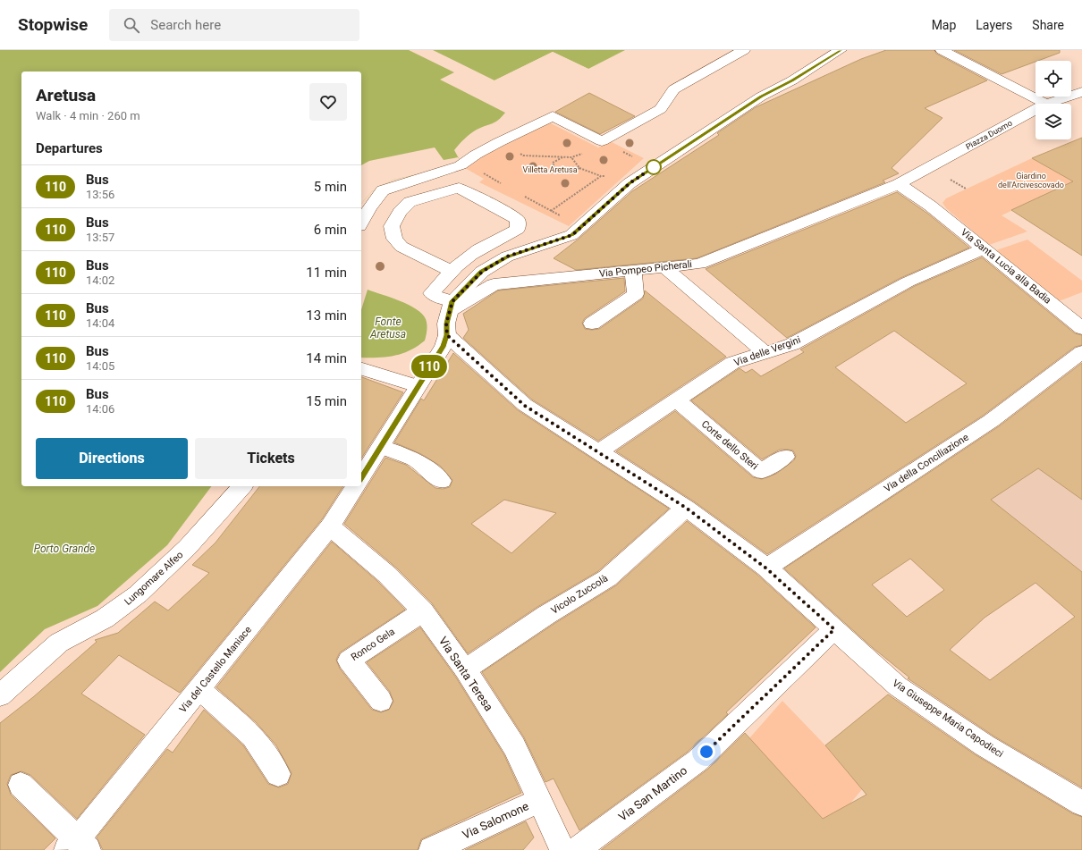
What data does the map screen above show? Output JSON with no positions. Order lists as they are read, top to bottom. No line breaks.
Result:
{"streets":{"street":["Piazza Duomo","Via Santa Lucia alla Badia","Via Pompeo Picherali","Via delle Vergini","Corte dello Steri","Via della Conciliazione","Lungomare Alfeo","Vicolo Zuccolà","Ronco Gela","Via del Castello Maniace","Via Santa Teresa","Via Giuseppe Maria Capodieci","Via San Martino","Via Salomone"]},"crossings":[["Piazza Duomo","Via Santa Lucia alla Badia"],["Piazza Duomo","Via Pompeo Picherali"],["Via Santa Lucia alla Badia","Via Pompeo Picherali"],["Via Santa Lucia alla Badia","Via delle Vergini"],["Via delle Vergini","Corte dello Steri"],["Via delle Vergini","Via Giuseppe Maria Capodieci"],["Via della Conciliazione","Via Giuseppe Maria Capodieci"],["Vicolo Zuccolà","Via Santa Teresa"],["Vicolo Zuccolà","Via Giuseppe Maria Capodieci"],["Ronco Gela","Via Santa Teresa"],["Via del Castello Maniace","Via Santa Teresa"],["Via Santa Teresa","Via Salomone"],["Via Giuseppe Maria Capodieci","Via San Martino"]],"water":["Fonte Aretusa","Porto Grande"],"parks":["Villetta Aretusa","Giardino dell'Arcivescovado"],"lines":["bus line 110"],"page":{"header":"Stopwise","search":"Search here","nav":["Map","Layers","Share"],"on_map":"110","heading":[["Aretusa","Walk · 4 min · 260 m"],"Departures"],"list":[{"mark":"110","name":"Bus","note":"13:56","value":"5 min"},{"mark":"110","name":"Bus","note":"13:57","value":"6 min"},{"mark":"110","name":"Bus","note":"14:02","value":"11 min"},{"mark":"110","name":"Bus","note":"14:04","value":"13 min"},{"mark":"110","name":"Bus","note":"14:05","value":"14 min"},{"mark":"110","name":"Bus","note":"14:06","value":"15 min"}],"buttons":["Directions","Tickets"]}}
